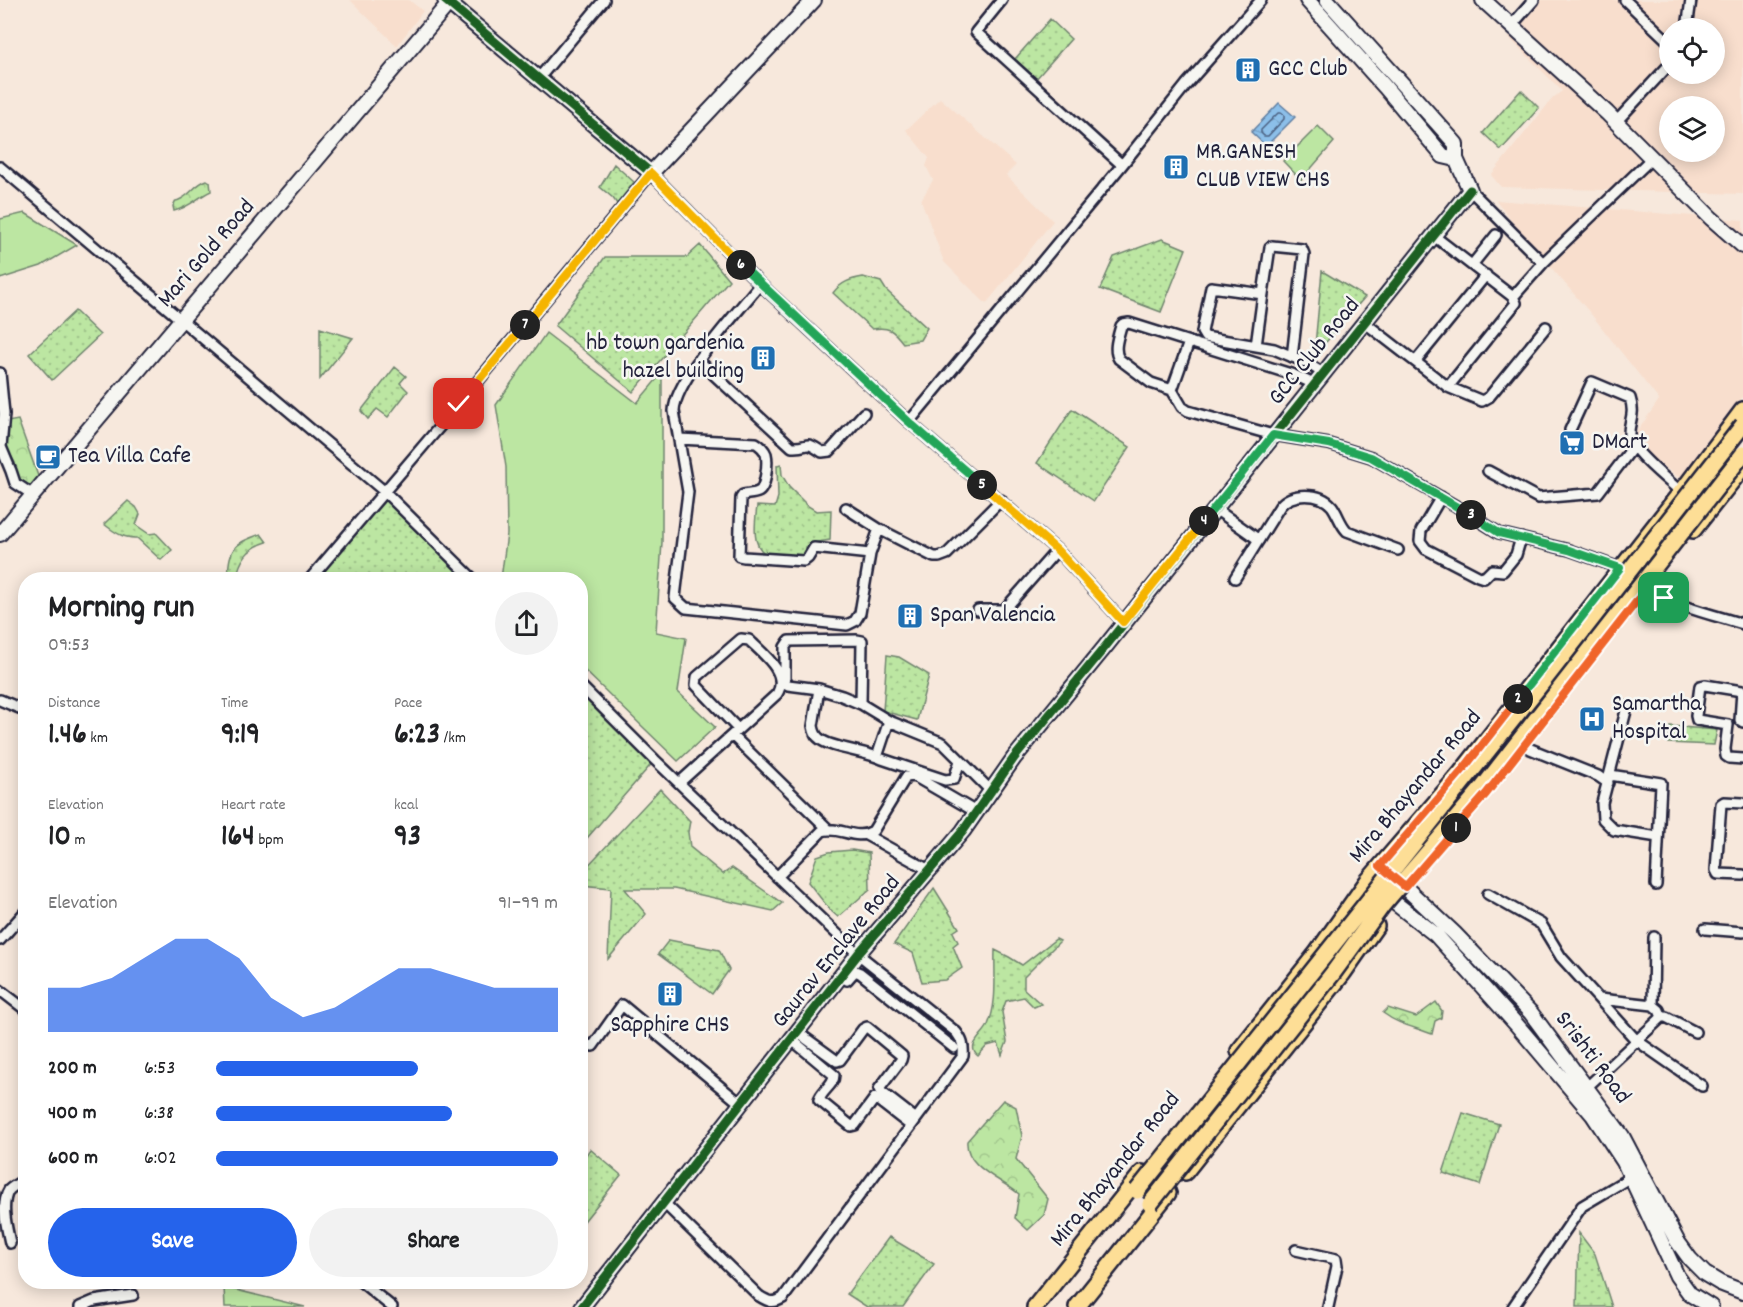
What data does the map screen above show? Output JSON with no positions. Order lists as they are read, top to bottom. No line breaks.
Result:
{"streets":{"main road":["Mira Bhayandar Road"],"street":["Mari Gold Road","GCC Club Road","Gaurav Enclave Road","Srishti Road"]},"crossings":[["GCC Club Road","Gaurav Enclave Road"],["Mira Bhayandar Road","Srishti Road"]],"places":{"building":["GCC Club","MR.GANESH CLUB VIEW CHS","hb town gardenia hazel building","Span Valencia","Sapphire CHS"],"supermarket":["DMart"],"cafe":["Tea Villa Cafe"],"hospital":["Samartha Hospital"]},"page":{"pins":["6","7","5","3","4","2","1"],"heading":["Morning run","09:53"],"stats":[["Distance","1.46 km"],["Time","9:19"],["Pace","6:23 /km"],["Elevation","10 m"],["Heart rate","164 bpm"],["kcal","93"]],"chart":["Elevation","91–99 m"],"list":[{"name":"200 m","note":"6:53"},{"name":"400 m","note":"6:38"},{"name":"600 m","note":"6:02"}],"buttons":["Save","Share"]}}
